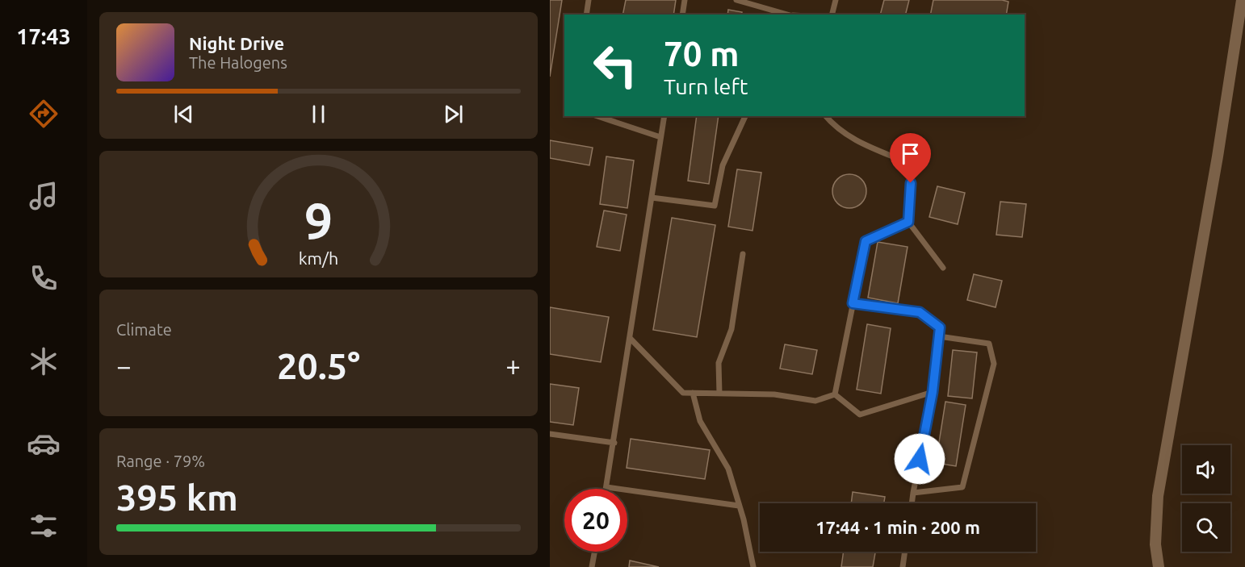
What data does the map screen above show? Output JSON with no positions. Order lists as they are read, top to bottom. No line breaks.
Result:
{"page":{"tabs":"17:43","turn":["70 m","Turn left"],"song":["Night Drive","The Halogens"],"tile":["Climate",["Range · 79%","395 km"]],"heat":["−","20.5°","+"],"limit":"20","trip":"17:44 · 1 min · 200 m","gauge":["9","km/h"]}}
